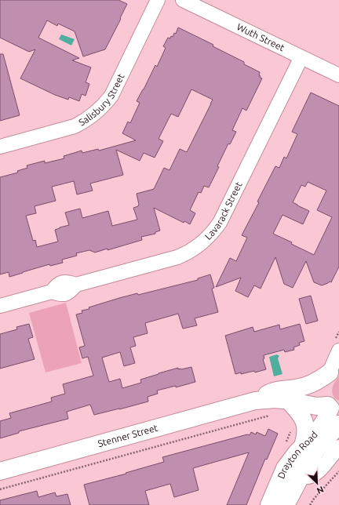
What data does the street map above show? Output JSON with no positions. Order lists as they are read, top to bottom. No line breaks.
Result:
{"streets":{"main road":["Stenner Street","Drayton Road"],"street":["Wuth Street","Salisbury Street","Lavarack Street"]},"crossings":[["Wuth Street","Lavarack Street"],["Stenner Street","Drayton Road"]],"north":"bottom right"}
